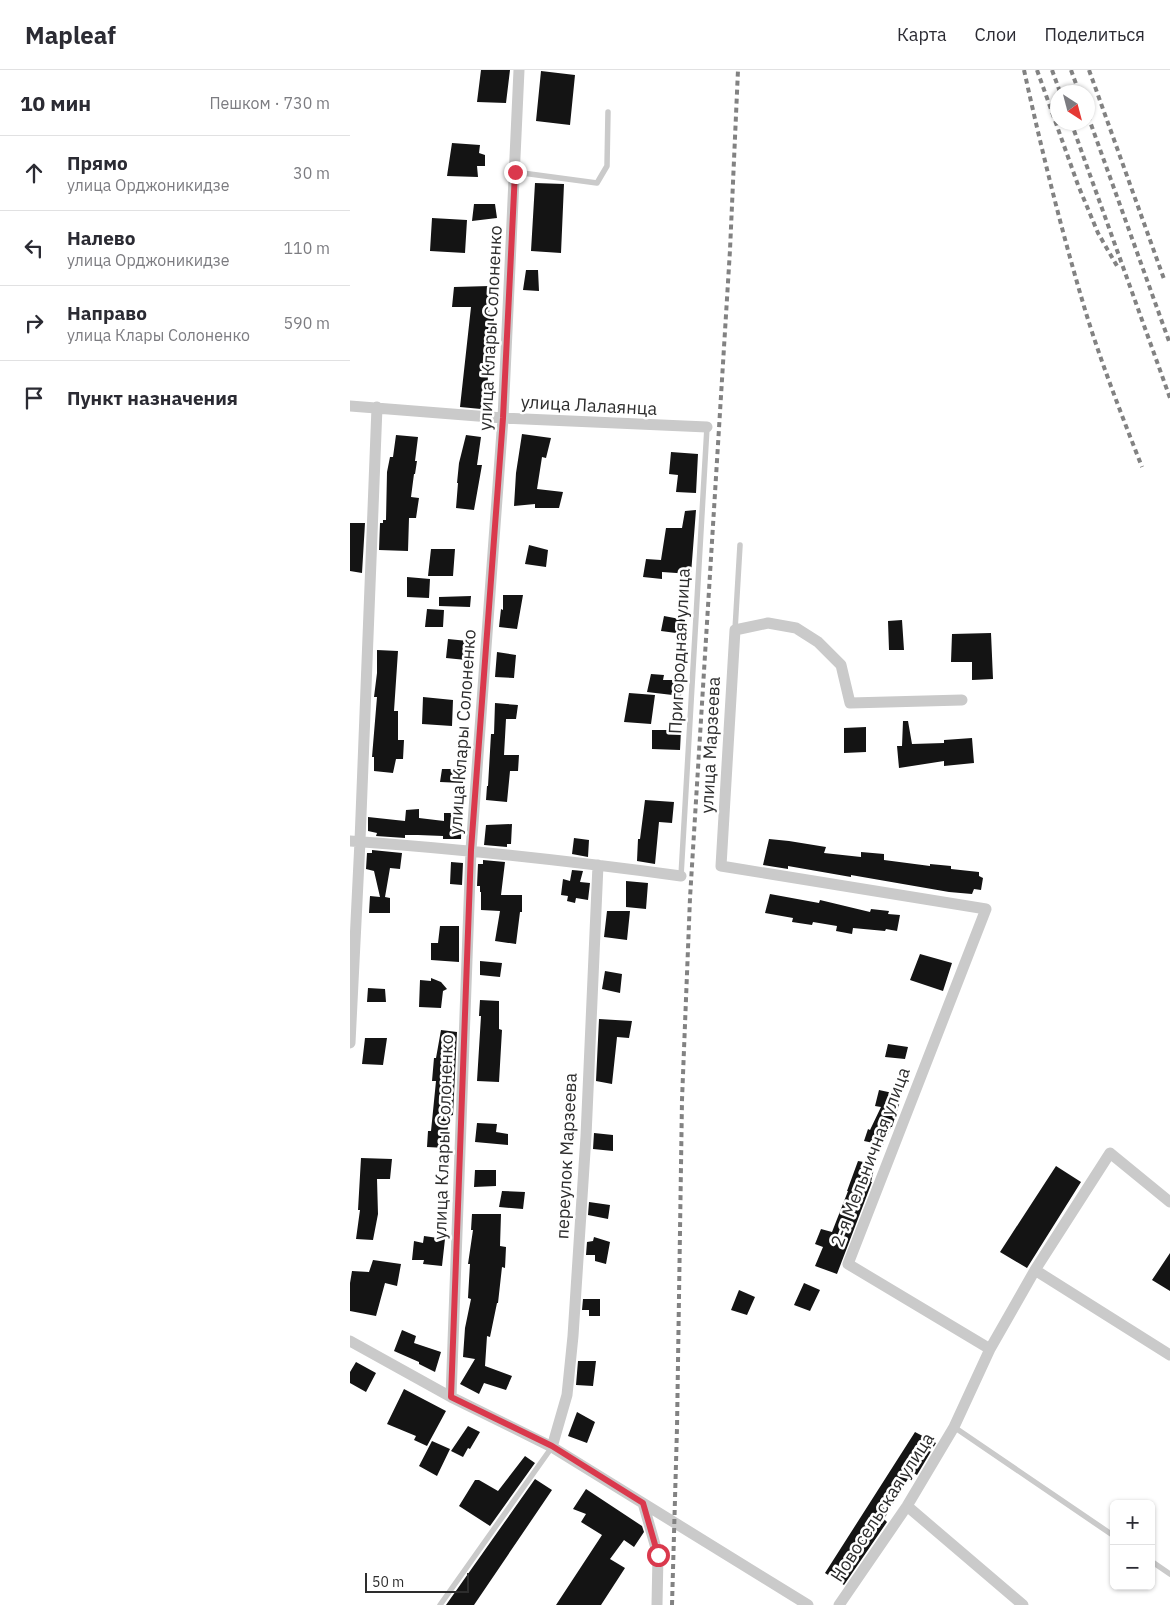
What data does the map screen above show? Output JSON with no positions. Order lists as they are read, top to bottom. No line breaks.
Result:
{"streets":{"street":["улица Клары Солоненко","улица Лалаянца","улица Марзеева","переулок Марзеева","2-я Мельничная улица","Новосельская улица"],"lane":["Пригородная улица"]},"crossings":[["улица Клары Солоненко","улица Лалаянца"],["улица Лалаянца","Пригородная улица"],["улица Марзеева","2-я Мельничная улица"],["2-я Мельничная улица","Новосельская улица"]],"scale_bar":"50 m","north":"bottom right","page":{"header":"Mapleaf","nav":["Карта","Слои","Поделиться"],"heading":["10 мин","Пешком · 730 m"],"list":[["Прямо","улица Орджоникидзе","30 m"],["Налево","улица Орджоникидзе","110 m"],["Направо","улица Клары Солоненко","590 m"],"Пункт назначения"],"map_buttons":["+","−"],"scale":"50 m"}}
